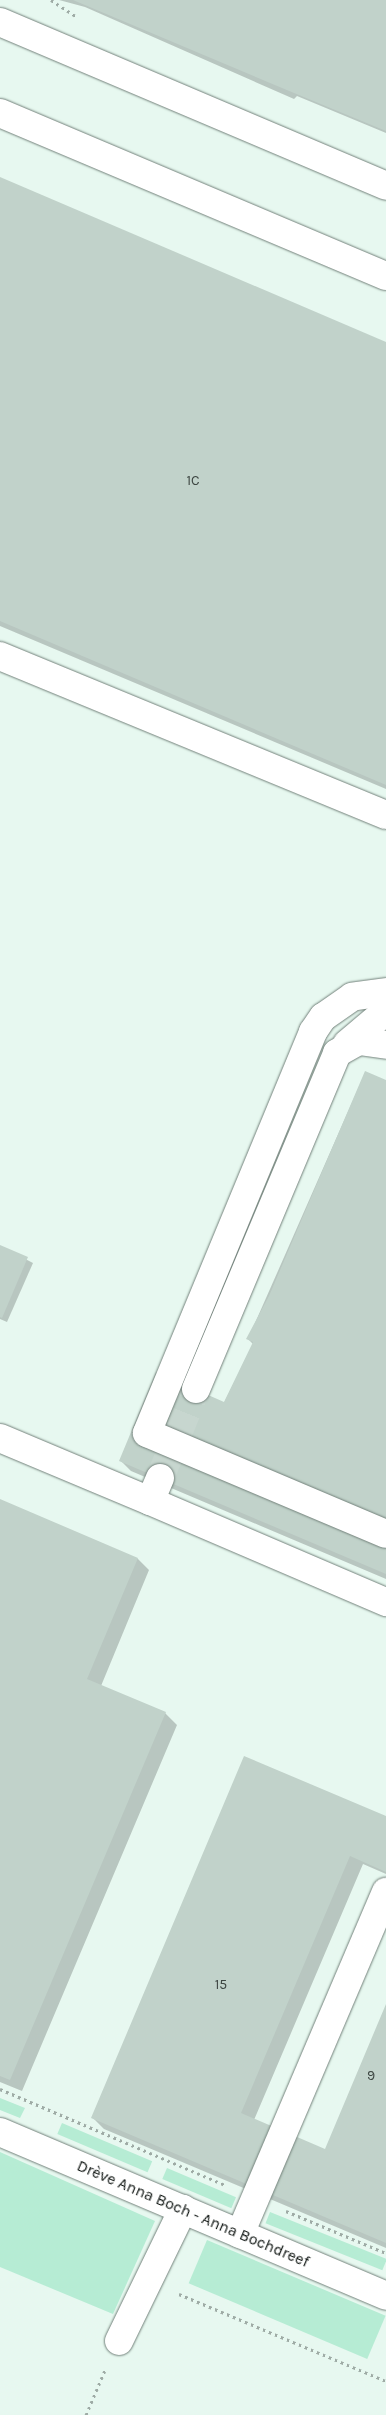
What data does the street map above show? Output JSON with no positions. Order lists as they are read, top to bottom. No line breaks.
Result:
{"streets":{"street":["Drève Anna Boch - Anna Bochdreef"]},"house_numbers":["1C","15","9"]}
